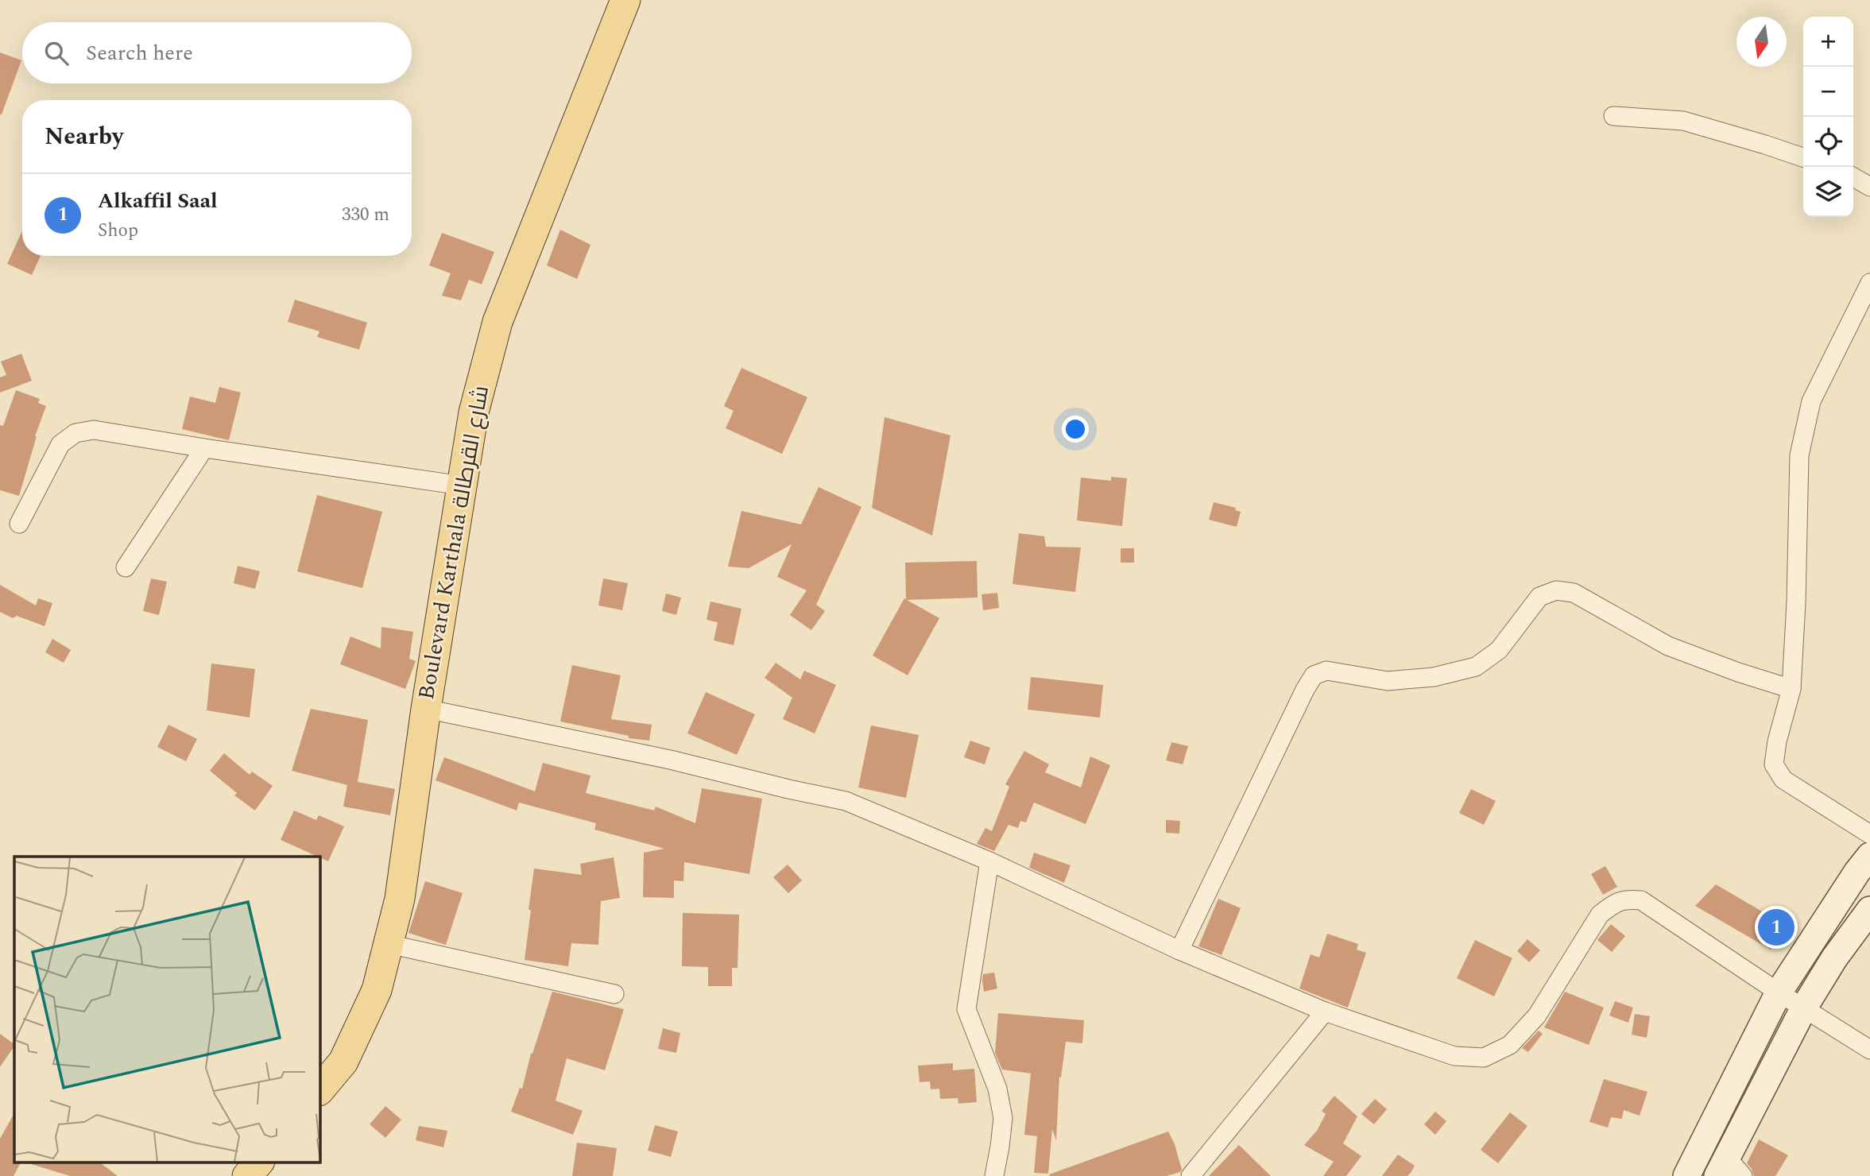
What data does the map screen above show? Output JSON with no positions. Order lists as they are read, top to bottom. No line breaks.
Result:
{"streets":{"main road":["Boulevard Karthala شارع القرطالة"]},"north":"bottom","page":{"map_buttons":["+","−"],"search":"Search here","heading":"Nearby","list":[{"mark":"1","name":"Alkaffil Saal","note":"Shop","value":"330 m"}],"pins":"1"}}
